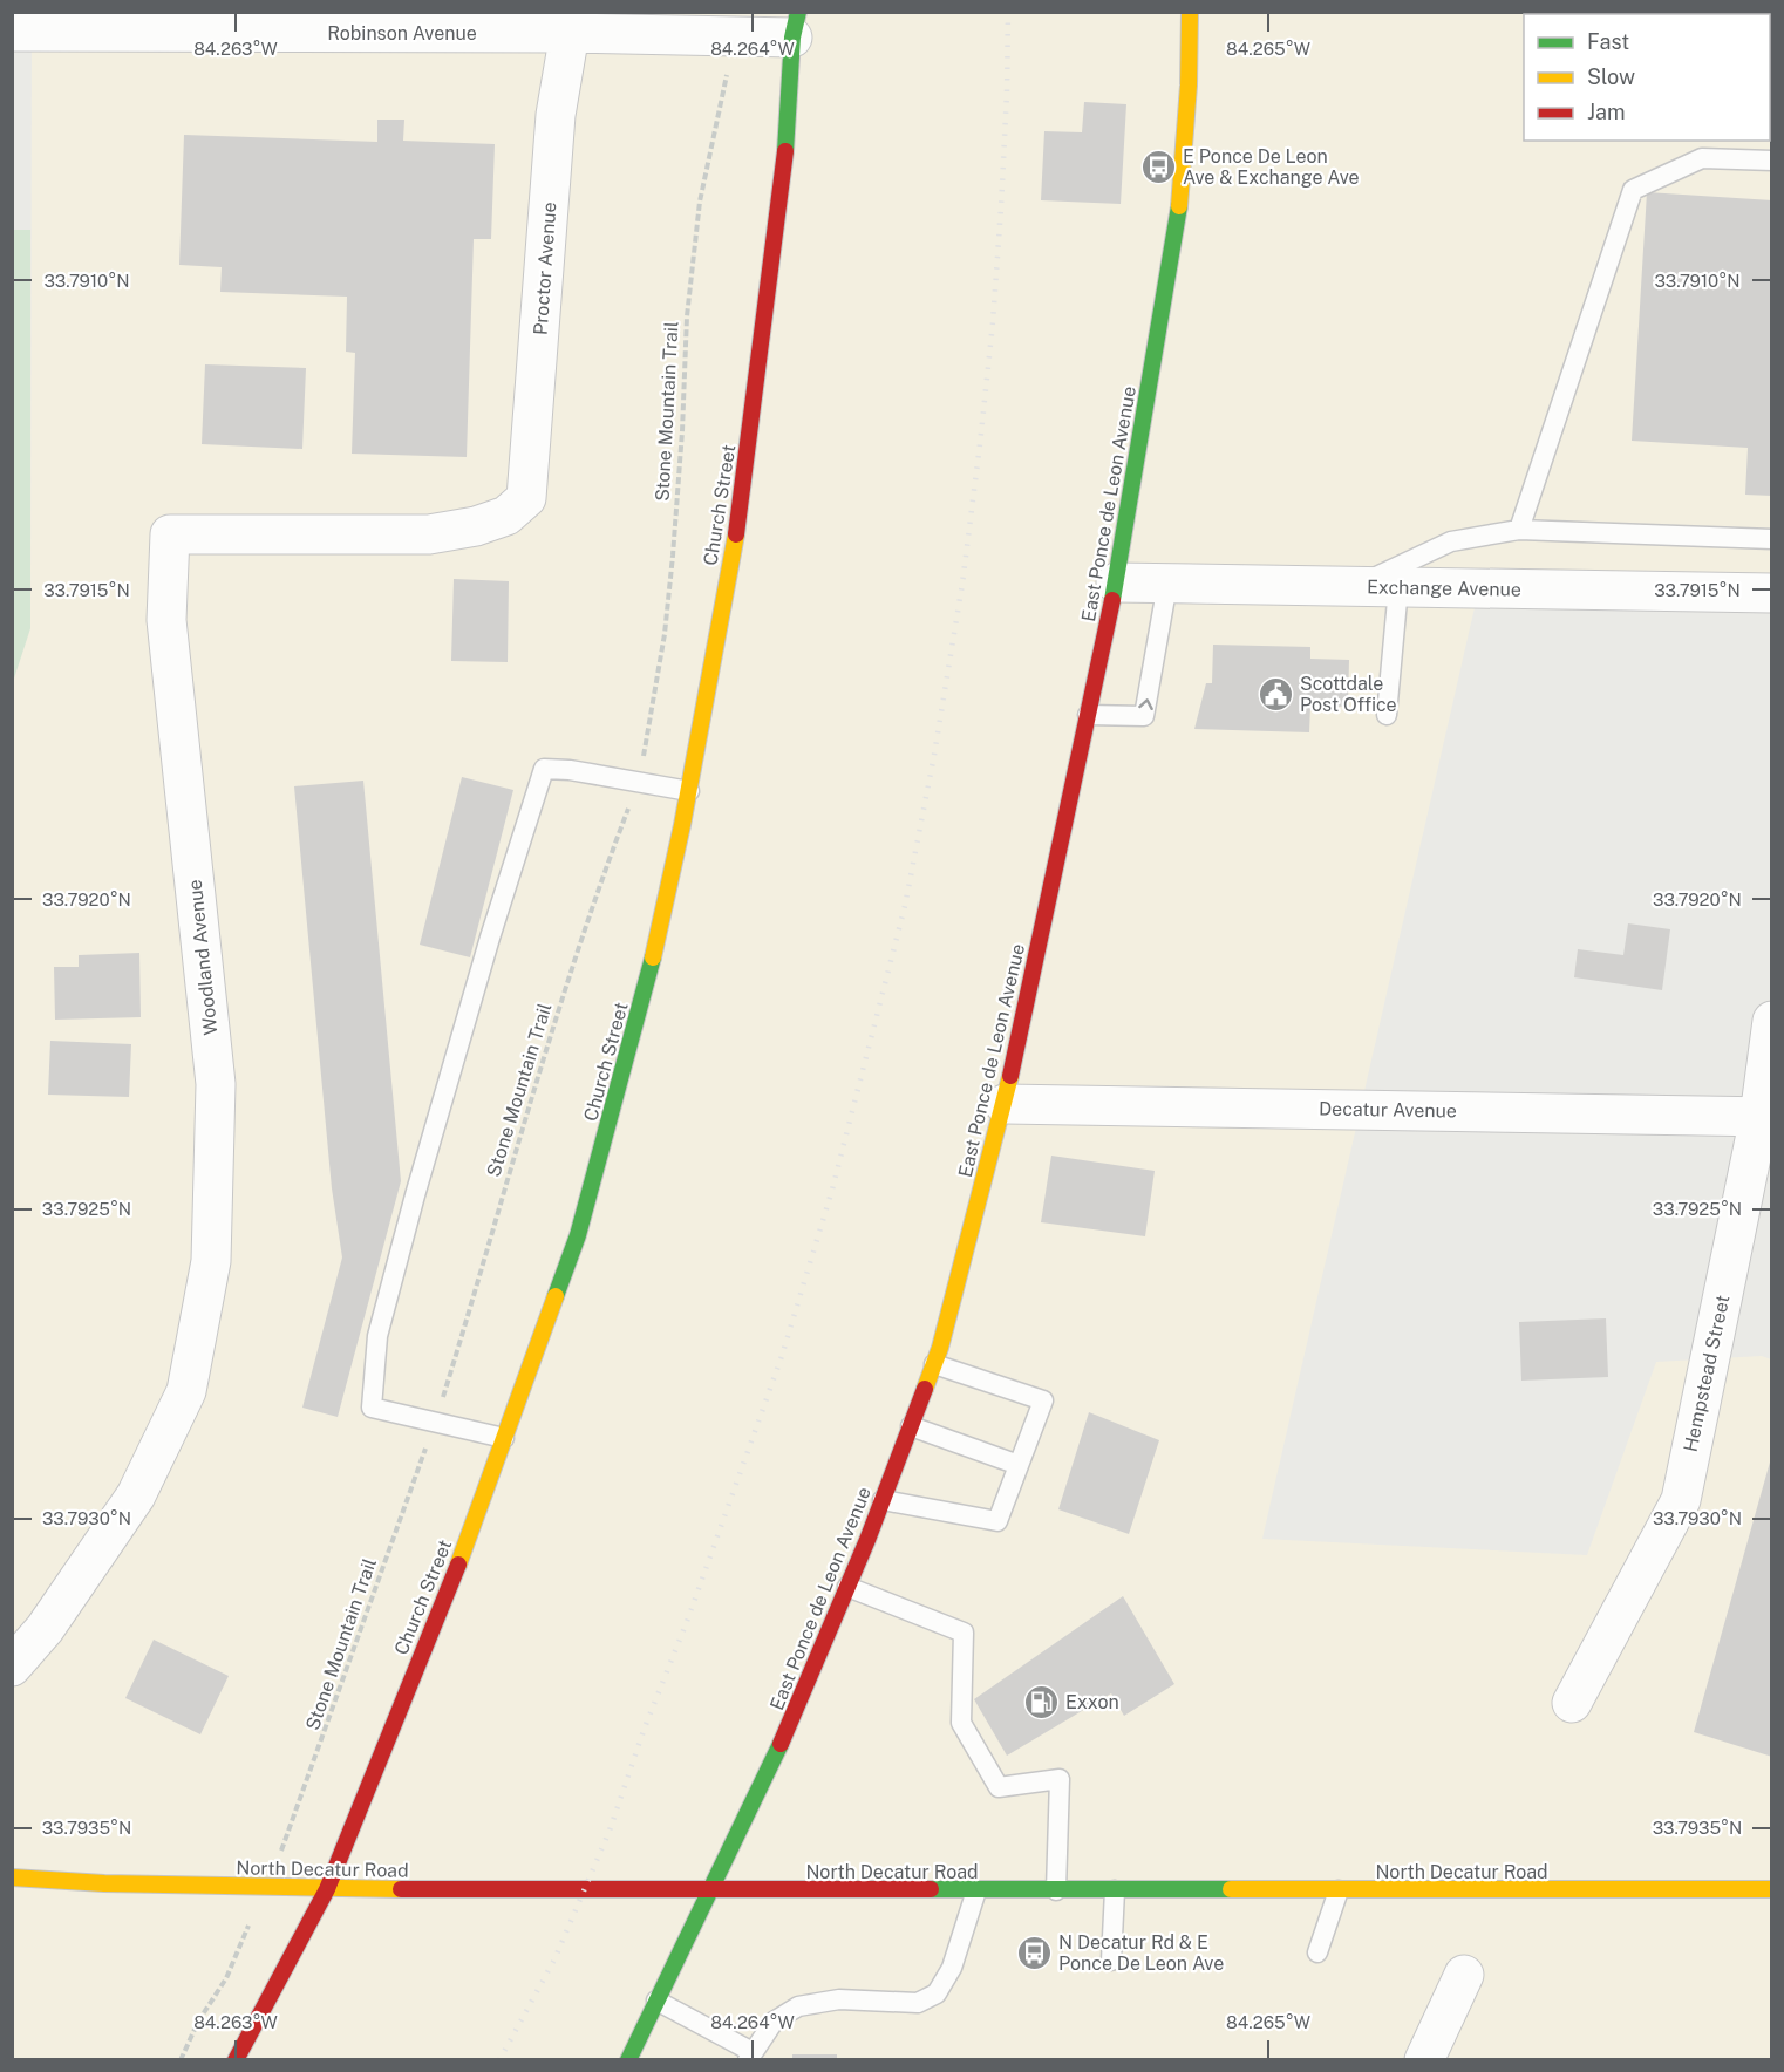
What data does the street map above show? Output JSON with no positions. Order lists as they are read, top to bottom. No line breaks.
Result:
{"streets":{"main road":["East Ponce de Leon Avenue","Church Street","North Decatur Road"],"street":["Robinson Avenue","Proctor Avenue","Exchange Avenue","Woodland Avenue","Decatur Avenue","Hempstead Street"],"path":["Stone Mountain Trail"]},"crossings":[["Robinson Avenue","Proctor Avenue"],["Robinson Avenue","Church Street"],["Proctor Avenue","Woodland Avenue"],["East Ponce de Leon Avenue","Exchange Avenue"],["East Ponce de Leon Avenue","Decatur Avenue"],["East Ponce de Leon Avenue","North Decatur Road"],["Church Street","North Decatur Road"],["Decatur Avenue","Hempstead Street"]],"places":{"bus stop":["E Ponce De Leon Ave & Exchange Ave","N Decatur Rd & E Ponce De Leon Ave"],"public building":["Scottdale Post Office"],"fuel station":["Exxon"]},"legend":["Fast","Slow","Jam"],"coordinates":["84.263°W","84.264°W","84.265°W","33.7910°N","33.7915°N","33.7920°N","33.7925°N","33.7930°N","33.7935°N"]}
